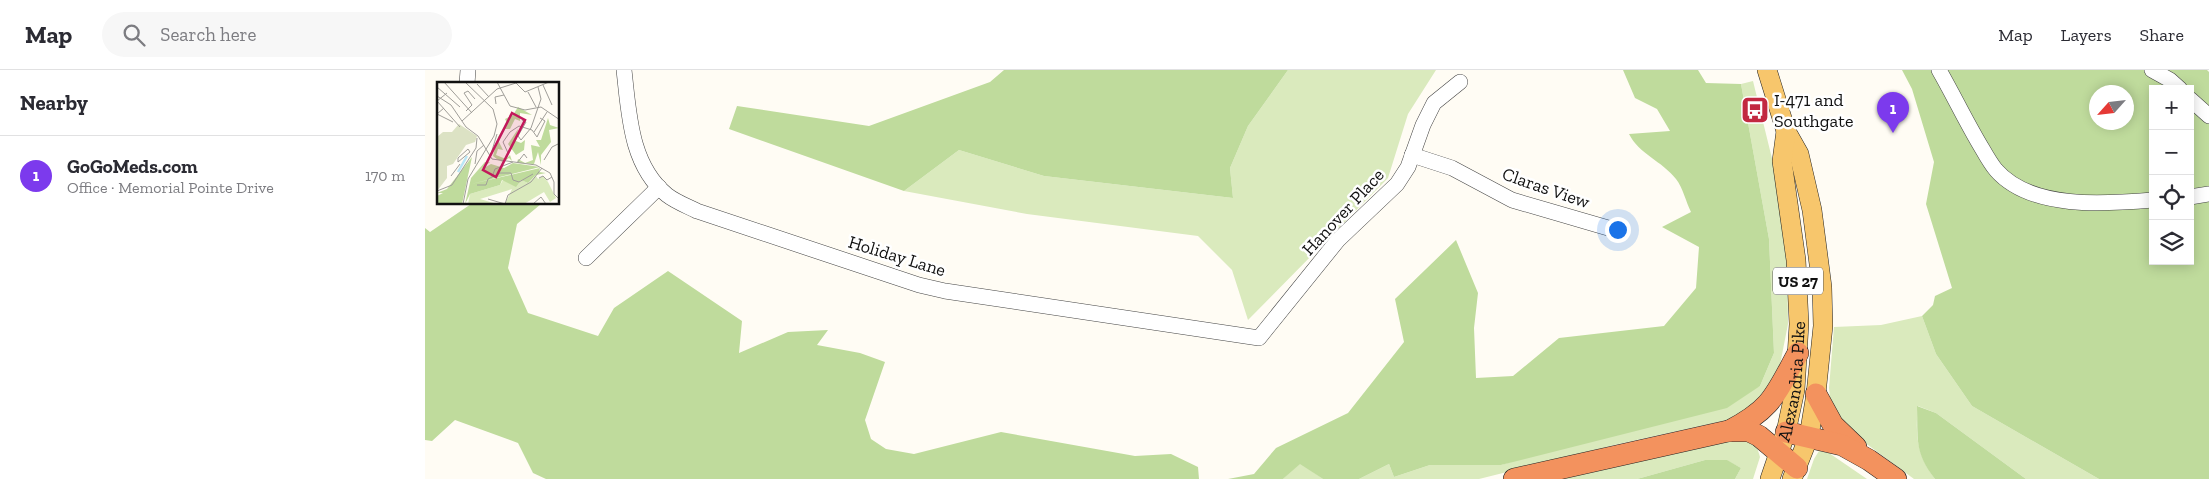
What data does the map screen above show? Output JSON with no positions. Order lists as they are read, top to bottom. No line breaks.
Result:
{"streets":{"main road":["US 27","Alexandria Pike"],"street":["Claras View","Hanover Place","Holiday Lane"]},"crossings":[["Claras View","Hanover Place"],["Hanover Place","Holiday Lane"]],"places":{"bus stop":["I-471 and Southgate"]},"north":"bottom left","page":{"header":"Map","search":"Search here","nav":["Map","Layers","Share"],"heading":"Nearby","map_buttons":["+","−"],"pins":"1","list":[{"mark":"1","name":"GoGoMeds.com","note":"Office · Memorial Pointe Drive","value":"170 m"}]}}
